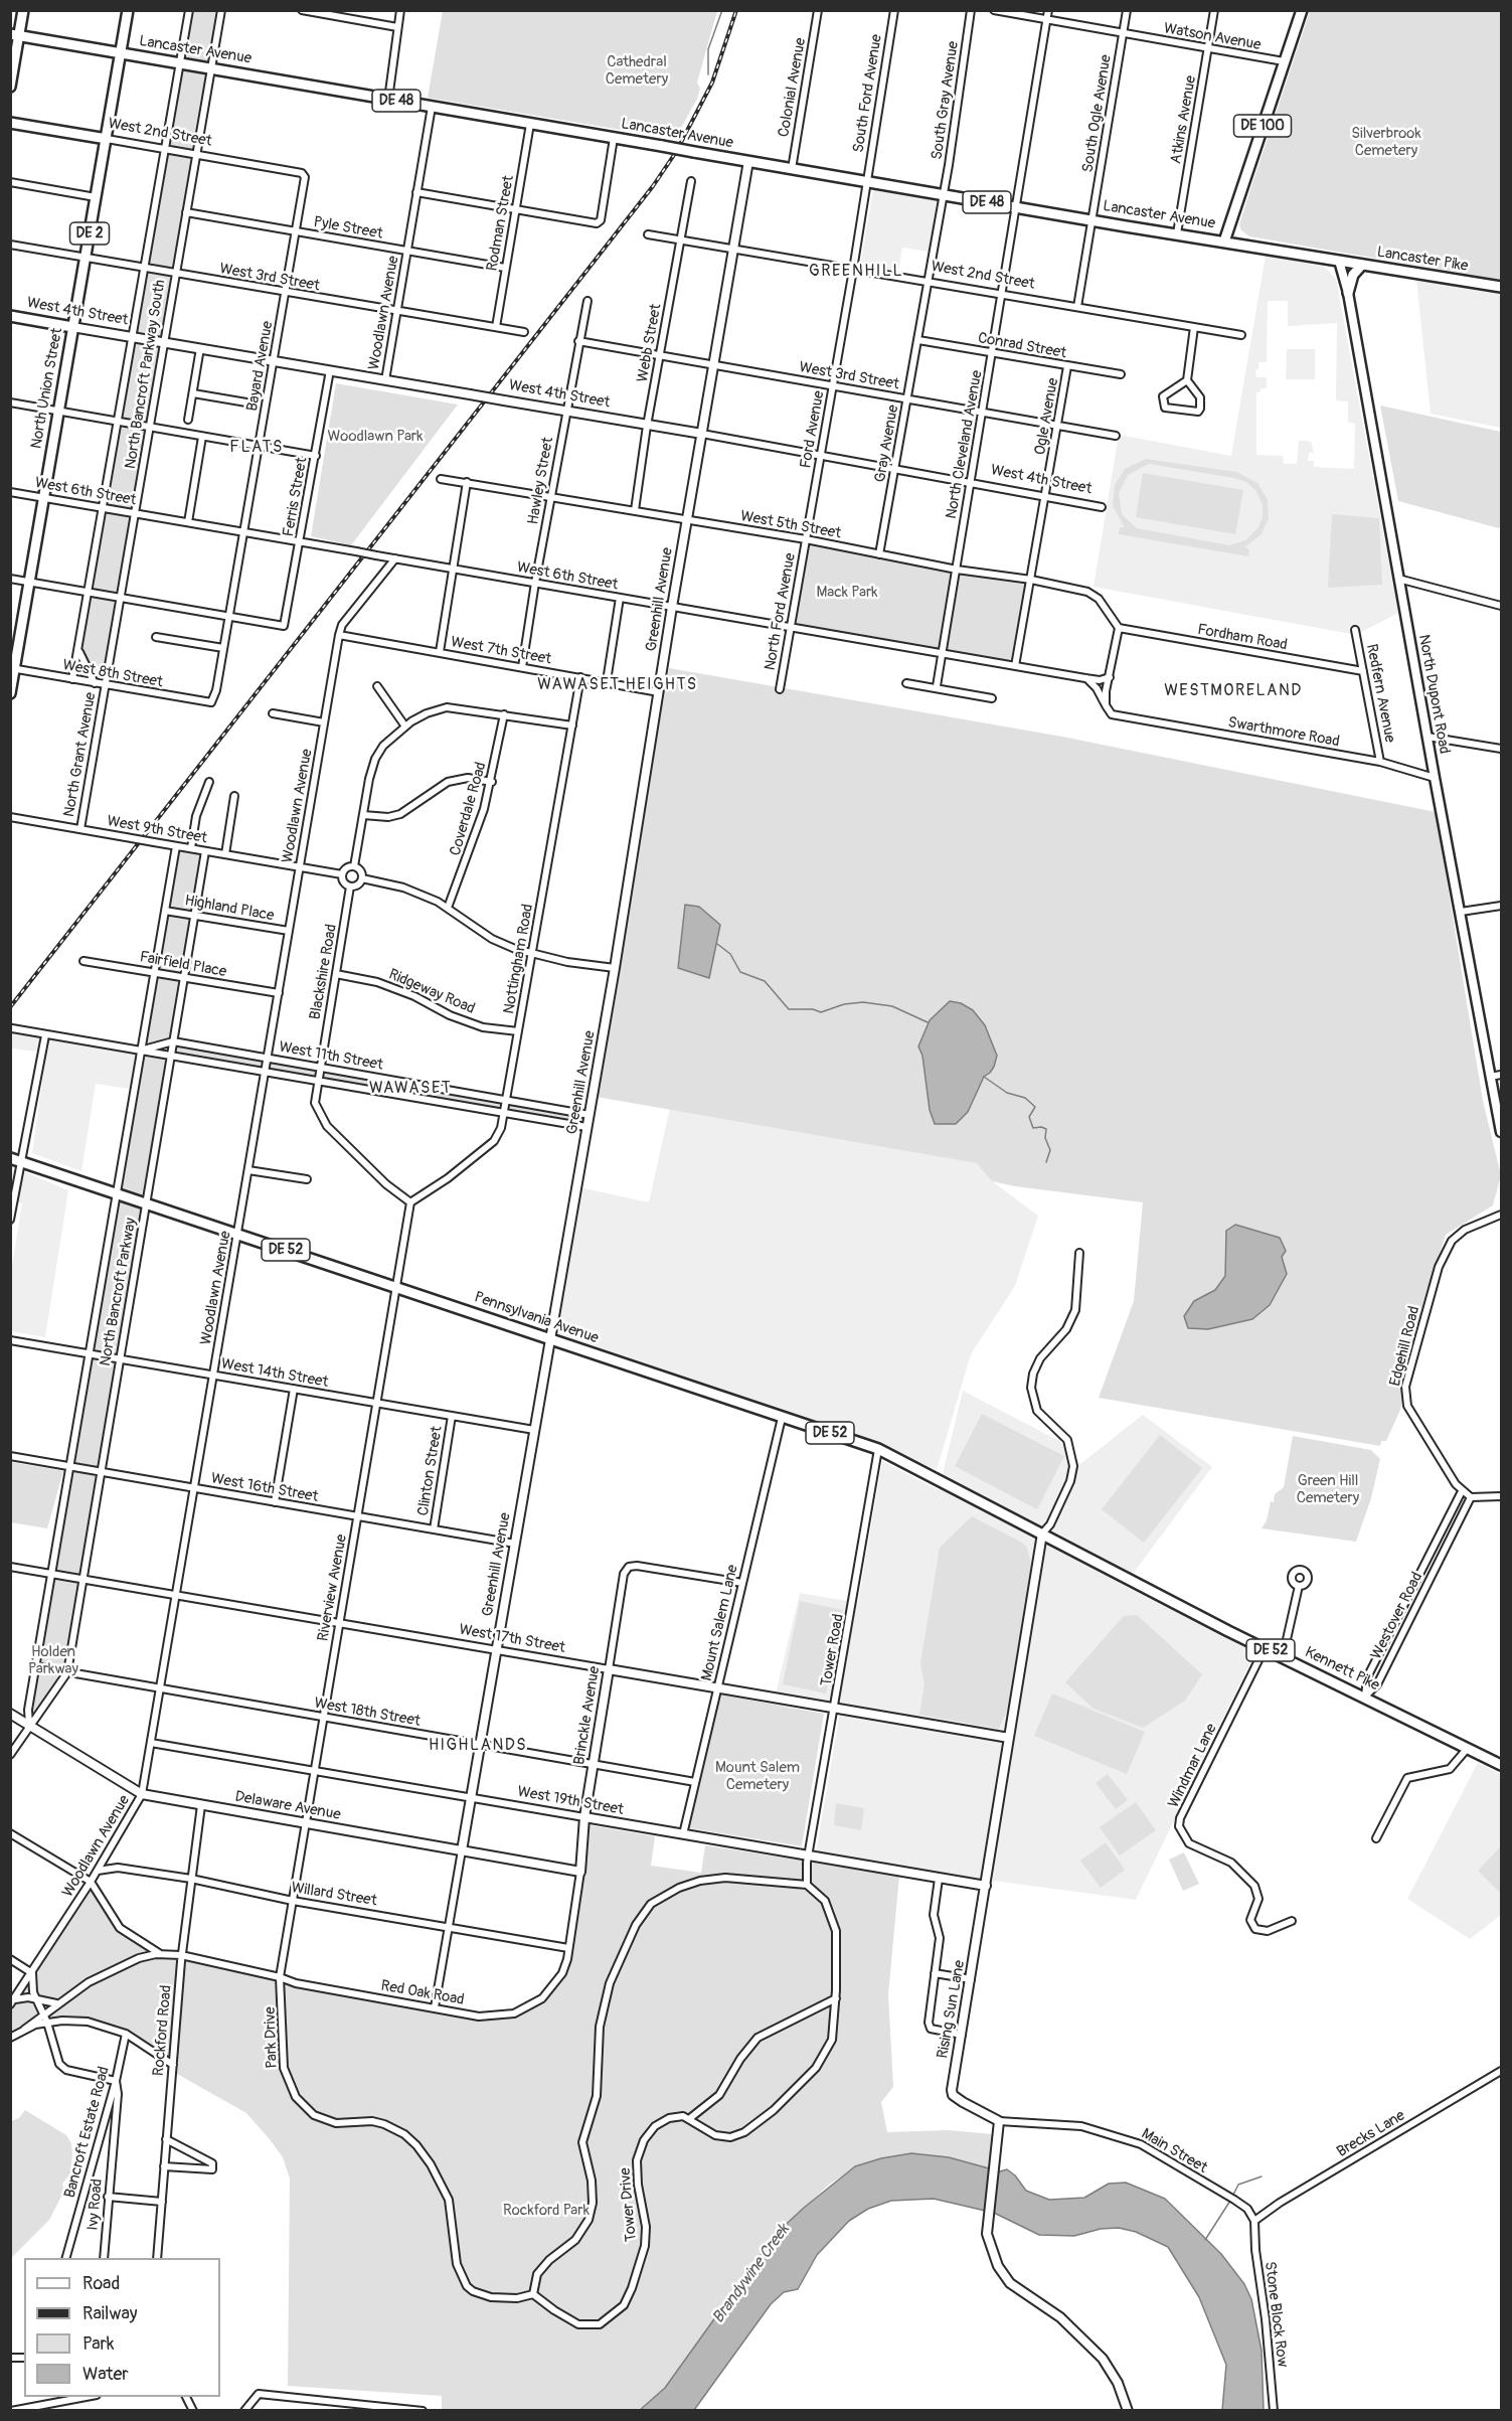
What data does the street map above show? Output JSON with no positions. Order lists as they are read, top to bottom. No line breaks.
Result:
{"streets":{"main road":["Lancaster Avenue","DE 48","DE 100","West 2nd Street","DE 2","Lancaster Pike","West 4th Street","North Union Street","North Dupont Road","DE 52","Pennsylvania Avenue","Kennett Pike"],"street":["Watson Avenue","Colonial Avenue","South Ford Avenue","South Gray Avenue","South Ogle Avenue","Atkins Avenue","Rodman Street","Pyle Street","West 3rd Street","Woodlawn Avenue","Webb Street","Conrad Street","Bayard Avenue","North Bancroft Parkway South","Ogle Avenue","Ford Avenue","Gray Avenue","North Cleveland Avenue","Hawley Street","West 6th Street","Ferris Street","West 5th Street","Greenhill Avenue","North Ford Avenue","Fordham Road","West 7th Street","West 8th Street","Redfern Avenue","Swarthmore Road","North Grant Avenue","Coverdale Road","West 9th Street","Highland Place","Nottingham Road","Fairfield Place","Blackshire Road","Ridgeway Road","West 11th Street","North Bancroft Parkway","Edgehill Road","West 14th Street","Clinton Street","West 16th Street","Riverview Avenue","Westover Road","Mount Salem Lane","West 17th Street","Tower Road","West 18th Street","Brinckle Avenue","Windmar Lane","West 19th Street","Delaware Avenue","Willard Street","Red Oak Road","Rising Sun Lane","Rockford Road","Park Drive","Bancroft Estate Road","Brecks Lane","Main Street","Ivy Road","Tower Drive","Stone Block Row"]},"crossings":[["Watson Avenue","South Ogle Avenue"],["Watson Avenue","Atkins Avenue"],["Watson Avenue","DE 100"],["Watson Avenue","North Cleveland Avenue"],["Lancaster Avenue","Colonial Avenue"],["Lancaster Avenue","South Ford Avenue"],["Lancaster Avenue","South Gray Avenue"],["Lancaster Avenue","South Ogle Avenue"],["Lancaster Avenue","Atkins Avenue"],["Lancaster Avenue","DE 100"],["Lancaster Avenue","Rodman Street"],["Lancaster Avenue","DE 2"],["Lancaster Avenue","Lancaster Pike"],["Lancaster Avenue","Woodlawn Avenue"],["Lancaster Avenue","North Bancroft Parkway South"],["Lancaster Avenue","North Union Street"],["Lancaster Avenue","Ford Avenue"],["Lancaster Avenue","Gray Avenue"],["Lancaster Avenue","North Cleveland Avenue"],["Lancaster Avenue","Greenhill Avenue"],["Lancaster Avenue","North Dupont Road"],["South Ford Avenue","Ford Avenue"],["South Gray Avenue","Gray Avenue"],["West 2nd Street","Webb Street"],["West 2nd Street","Bayard Avenue"],["West 2nd Street","North Bancroft Parkway South"],["West 2nd Street","North Union Street"],["West 2nd Street","Ford Avenue"],["West 2nd Street","Gray Avenue"],["West 2nd Street","North Cleveland Avenue"],["West 2nd Street","Greenhill Avenue"],["Rodman Street","Pyle Street"],["Rodman Street","West 3rd Street"],["Pyle Street","Woodlawn Avenue"],["Pyle Street","Bayard Avenue"],["Pyle Street","North Bancroft Parkway South"],["DE 2","North Union Street"],["Lancaster Pike","North Dupont Road"],["West 3rd Street","Woodlawn Avenue"],["West 3rd Street","Webb Street"],["West 3rd Street","Bayard Avenue"],["West 3rd Street","North Bancroft Parkway South"],["West 3rd Street","North Union Street"],["West 3rd Street","Ogle Avenue"],["West 3rd Street","Ford Avenue"],["West 3rd Street","Gray Avenue"],["West 3rd Street","North Cleveland Avenue"],["West 3rd Street","Hawley Street"],["West 3rd Street","Greenhill Avenue"],["West 4th Street","Woodlawn Avenue"],["West 4th Street","Webb Street"],["West 4th Street","Bayard Avenue"],["West 4th Street","North Bancroft Parkway South"],["West 4th Street","North Union Street"],["West 4th Street","Ogle Avenue"],["West 4th Street","Ford Avenue"],["West 4th Street","Gray Avenue"],["West 4th Street","North Cleveland Avenue"],["West 4th Street","Hawley Street"],["West 4th Street","Ferris Street"],["West 4th Street","Greenhill Avenue"],["Woodlawn Avenue","West 6th Street"],["Woodlawn Avenue","West 7th Street"],["Woodlawn Avenue","West 9th Street"],["Woodlawn Avenue","Highland Place"],["Woodlawn Avenue","Fairfield Place"],["Woodlawn Avenue","West 11th Street"],["Woodlawn Avenue","Pennsylvania Avenue"],["Woodlawn Avenue","West 14th Street"],["Woodlawn Avenue","West 16th Street"],["Woodlawn Avenue","West 17th Street"],["Woodlawn Avenue","West 18th Street"],["Woodlawn Avenue","West 19th Street"],["Woodlawn Avenue","Delaware Avenue"],["Woodlawn Avenue","Willard Street"],["Woodlawn Avenue","Red Oak Road"],["Webb Street","West 5th Street"],["Conrad Street","Ogle Avenue"],["Conrad Street","Gray Avenue"],["Conrad Street","North Cleveland Avenue"],["Bayard Avenue","West 6th Street"],["Bayard Avenue","Ferris Street"],["Bayard Avenue","West 8th Street"],["North Bancroft Parkway South","West 6th Street"],["North Bancroft Parkway South","West 8th Street"],["North Bancroft Parkway South","North Grant Avenue"],["North Union Street","West 6th Street"],["North Union Street","West 8th Street"],["Ogle Avenue","West 6th Street"],["Ogle Avenue","West 5th Street"],["Ford Avenue","West 5th Street"],["Ford Avenue","North Ford Avenue"],["Gray Avenue","West 5th Street"],["North Cleveland Avenue","West 6th Street"],["North Cleveland Avenue","West 5th Street"],["Hawley Street","West 6th Street"],["Hawley Street","West 5th Street"],["Hawley Street","West 7th Street"],["West 6th Street","Ferris Street"],["West 6th Street","Greenhill Avenue"],["West 6th Street","North Ford Avenue"],["West 5th Street","Greenhill Avenue"],["West 5th Street","North Ford Avenue"],["West 5th Street","Fordham Road"],["Greenhill Avenue","West 7th Street"],["Greenhill Avenue","West 11th Street"],["Greenhill Avenue","Pennsylvania Avenue"],["Greenhill Avenue","West 14th Street"],["Greenhill Avenue","West 16th Street"],["Greenhill Avenue","West 17th Street"],["Greenhill Avenue","West 18th Street"],["Greenhill Avenue","West 19th Street"],["Greenhill Avenue","Delaware Avenue"],["Greenhill Avenue","Willard Street"],["Greenhill Avenue","Red Oak Road"],["Fordham Road","Redfern Avenue"],["West 7th Street","Nottingham Road"],["West 8th Street","North Grant Avenue"],["Redfern Avenue","Swarthmore Road"],["North Dupont Road","Swarthmore Road"],["North Grant Avenue","West 9th Street"],["West 9th Street","Blackshire Road"],["West 9th Street","North Bancroft Parkway"],["Highland Place","North Bancroft Parkway"],["Nottingham Road","Blackshire Road"],["Nottingham Road","Ridgeway Road"],["Nottingham Road","West 11th Street"],["Nottingham Road","Riverview Avenue"],["Fairfield Place","North Bancroft Parkway"],["Blackshire Road","Ridgeway Road"],["Blackshire Road","West 11th Street"],["Blackshire Road","Riverview Avenue"],["West 11th Street","North Bancroft Parkway"],["North Bancroft Parkway","Pennsylvania Avenue"],["North Bancroft Parkway","West 14th Street"],["North Bancroft Parkway","West 16th Street"],["North Bancroft Parkway","West 17th Street"],["North Bancroft Parkway","West 18th Street"],["North Bancroft Parkway","Delaware Avenue"],["Pennsylvania Avenue","Riverview Avenue"],["Pennsylvania Avenue","Mount Salem Lane"],["Pennsylvania Avenue","Tower Road"],["Pennsylvania Avenue","Kennett Pike"],["Pennsylvania Avenue","Rising Sun Lane"],["Edgehill Road","Westover Road"],["West 14th Street","Clinton Street"],["West 14th Street","Riverview Avenue"],["Clinton Street","West 16th Street"],["West 16th Street","Riverview Avenue"],["Riverview Avenue","West 17th Street"],["Riverview Avenue","West 18th Street"],["Riverview Avenue","West 19th Street"],["Riverview Avenue","Delaware Avenue"],["Riverview Avenue","Willard Street"],["Riverview Avenue","Red Oak Road"],["Riverview Avenue","Park Drive"],["Westover Road","Kennett Pike"],["Mount Salem Lane","West 17th Street"],["Mount Salem Lane","West 18th Street"],["Mount Salem Lane","Brinckle Avenue"],["Mount Salem Lane","West 19th Street"],["West 17th Street","Tower Road"],["West 17th Street","Brinckle Avenue"],["West 17th Street","Rising Sun Lane"],["Tower Road","West 19th Street"],["Kennett Pike","Windmar Lane"],["Kennett Pike","Rising Sun Lane"],["West 18th Street","Brinckle Avenue"],["Brinckle Avenue","West 19th Street"],["Brinckle Avenue","Delaware Avenue"],["Brinckle Avenue","Red Oak Road"],["West 19th Street","Rising Sun Lane"],["Delaware Avenue","Red Oak Road"],["Delaware Avenue","Rockford Road"],["Willard Street","Red Oak Road"],["Willard Street","Rockford Road"],["Red Oak Road","Rockford Road"],["Red Oak Road","Park Drive"],["Rising Sun Lane","Main Street"],["Park Drive","Tower Drive"],["Bancroft Estate Road","Ivy Road"],["Brecks Lane","Main Street"],["Brecks Lane","Stone Block Row"],["Main Street","Stone Block Row"]],"districts":["GREENHILL","FLATS","WAWASET HEIGHTS","WESTMORELAND","WAWASET","HIGHLANDS"],"water":["Brandywine Creek"],"parks":["Cathedral Cemetery","Silverbrook Cemetery","Woodlawn Park","Mack Park","Green Hill Cemetery","Holden Parkway","Mount Salem Cemetery","Rockford Park"],"legend":["Road","Railway","Park","Water"]}
